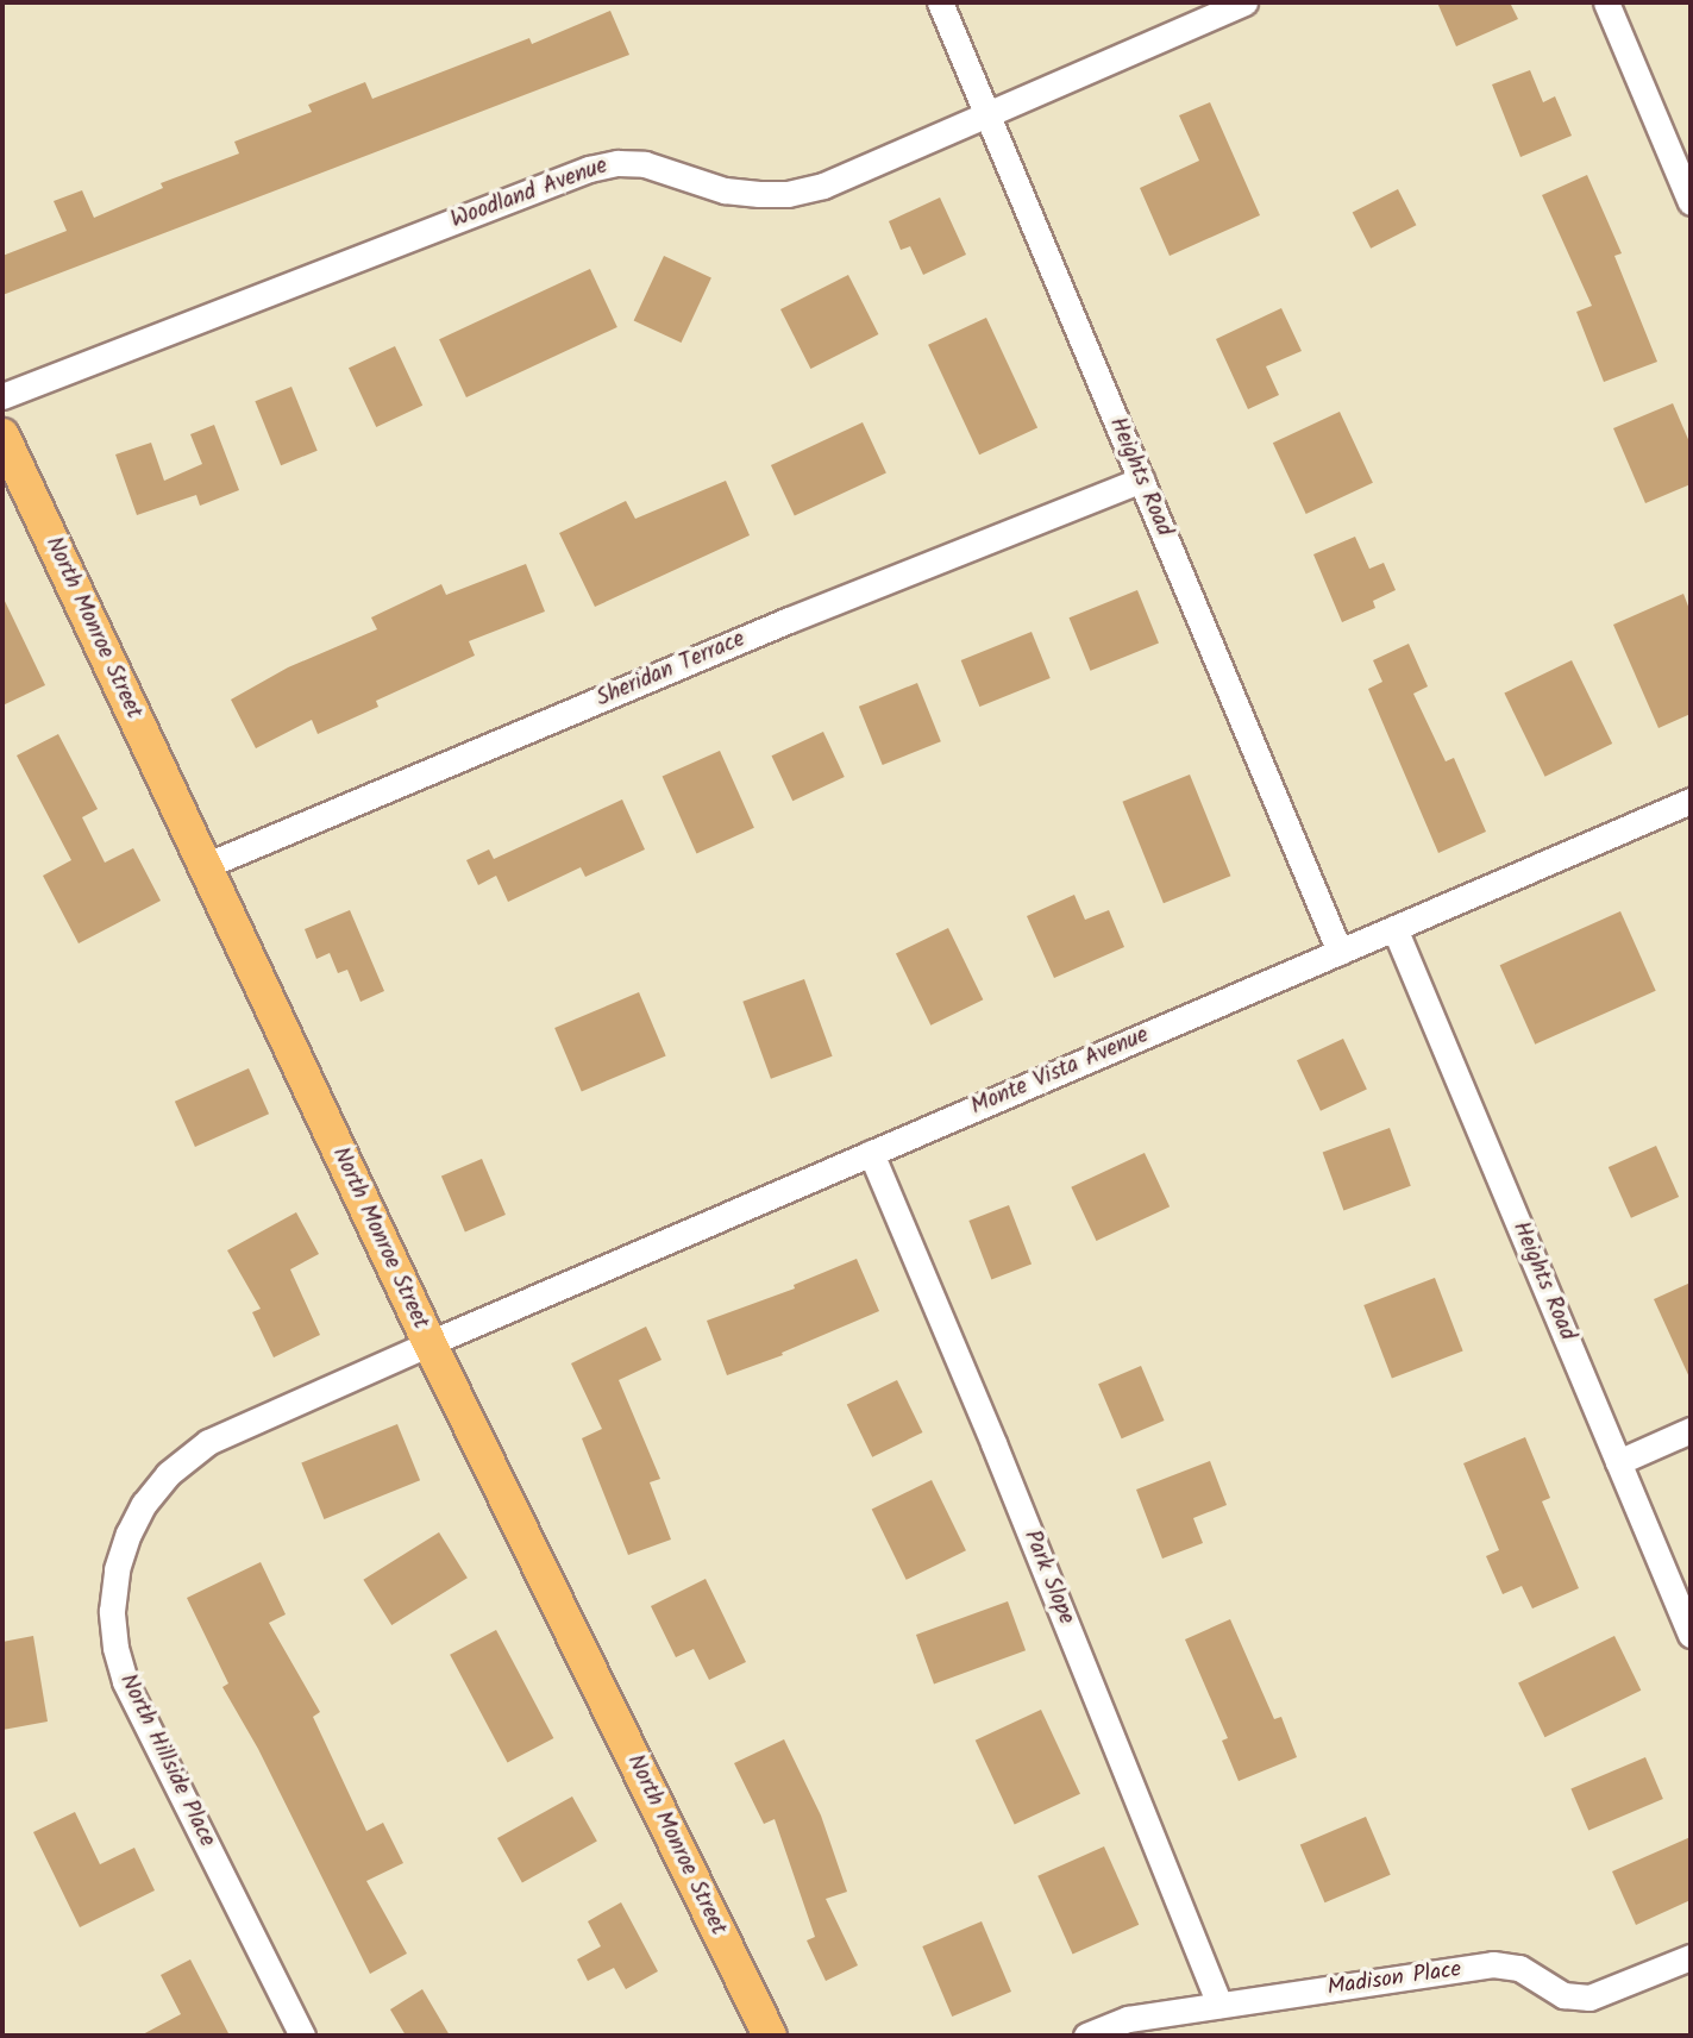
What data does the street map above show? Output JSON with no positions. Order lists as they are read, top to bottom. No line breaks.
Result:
{"streets":{"main road":["North Monroe Street"],"street":["Woodland Avenue","Heights Road","Sheridan Terrace","Monte Vista Avenue","Park Slope","North Hillside Place","Madison Place"]},"crossings":[["Woodland Avenue","Heights Road"],["Heights Road","Sheridan Terrace"],["Heights Road","Monte Vista Avenue"],["North Monroe Street","Sheridan Terrace"],["North Monroe Street","Monte Vista Avenue"],["North Monroe Street","North Hillside Place"],["Monte Vista Avenue","Park Slope"],["Monte Vista Avenue","North Hillside Place"],["Park Slope","Madison Place"]]}
